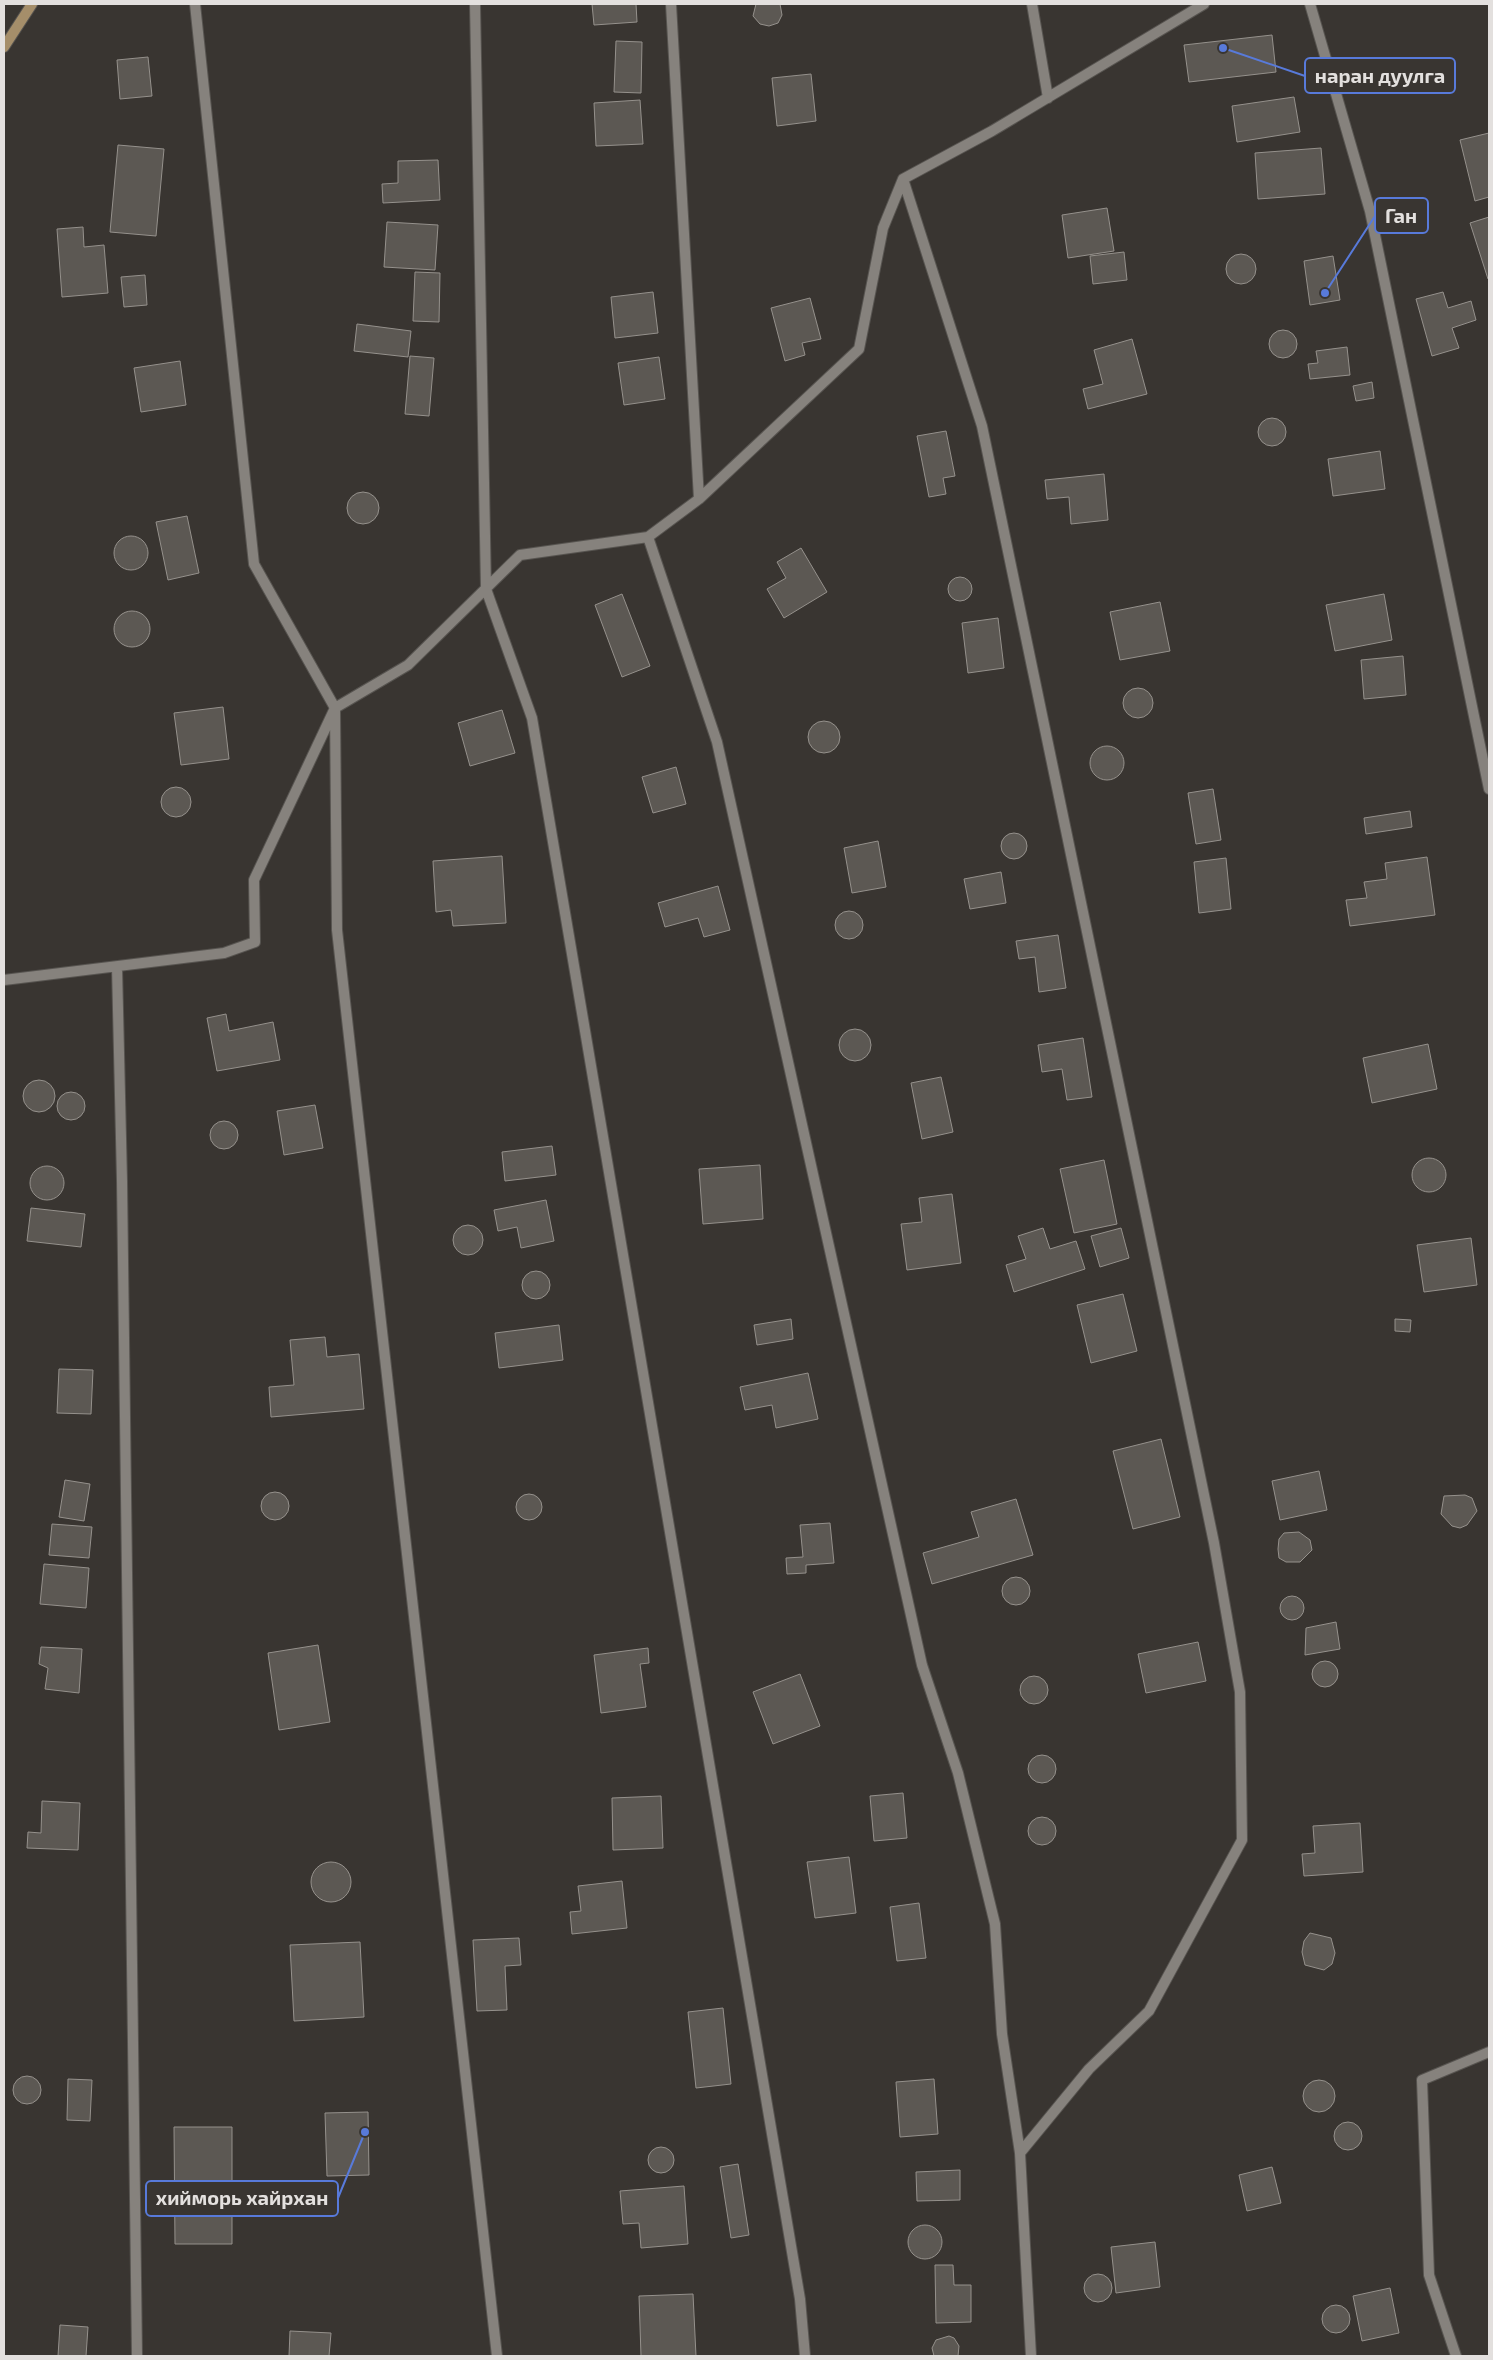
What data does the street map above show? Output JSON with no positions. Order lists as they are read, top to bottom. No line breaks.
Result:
{"places":["наран дуулга","Ган","хийморь хайрхан"]}
